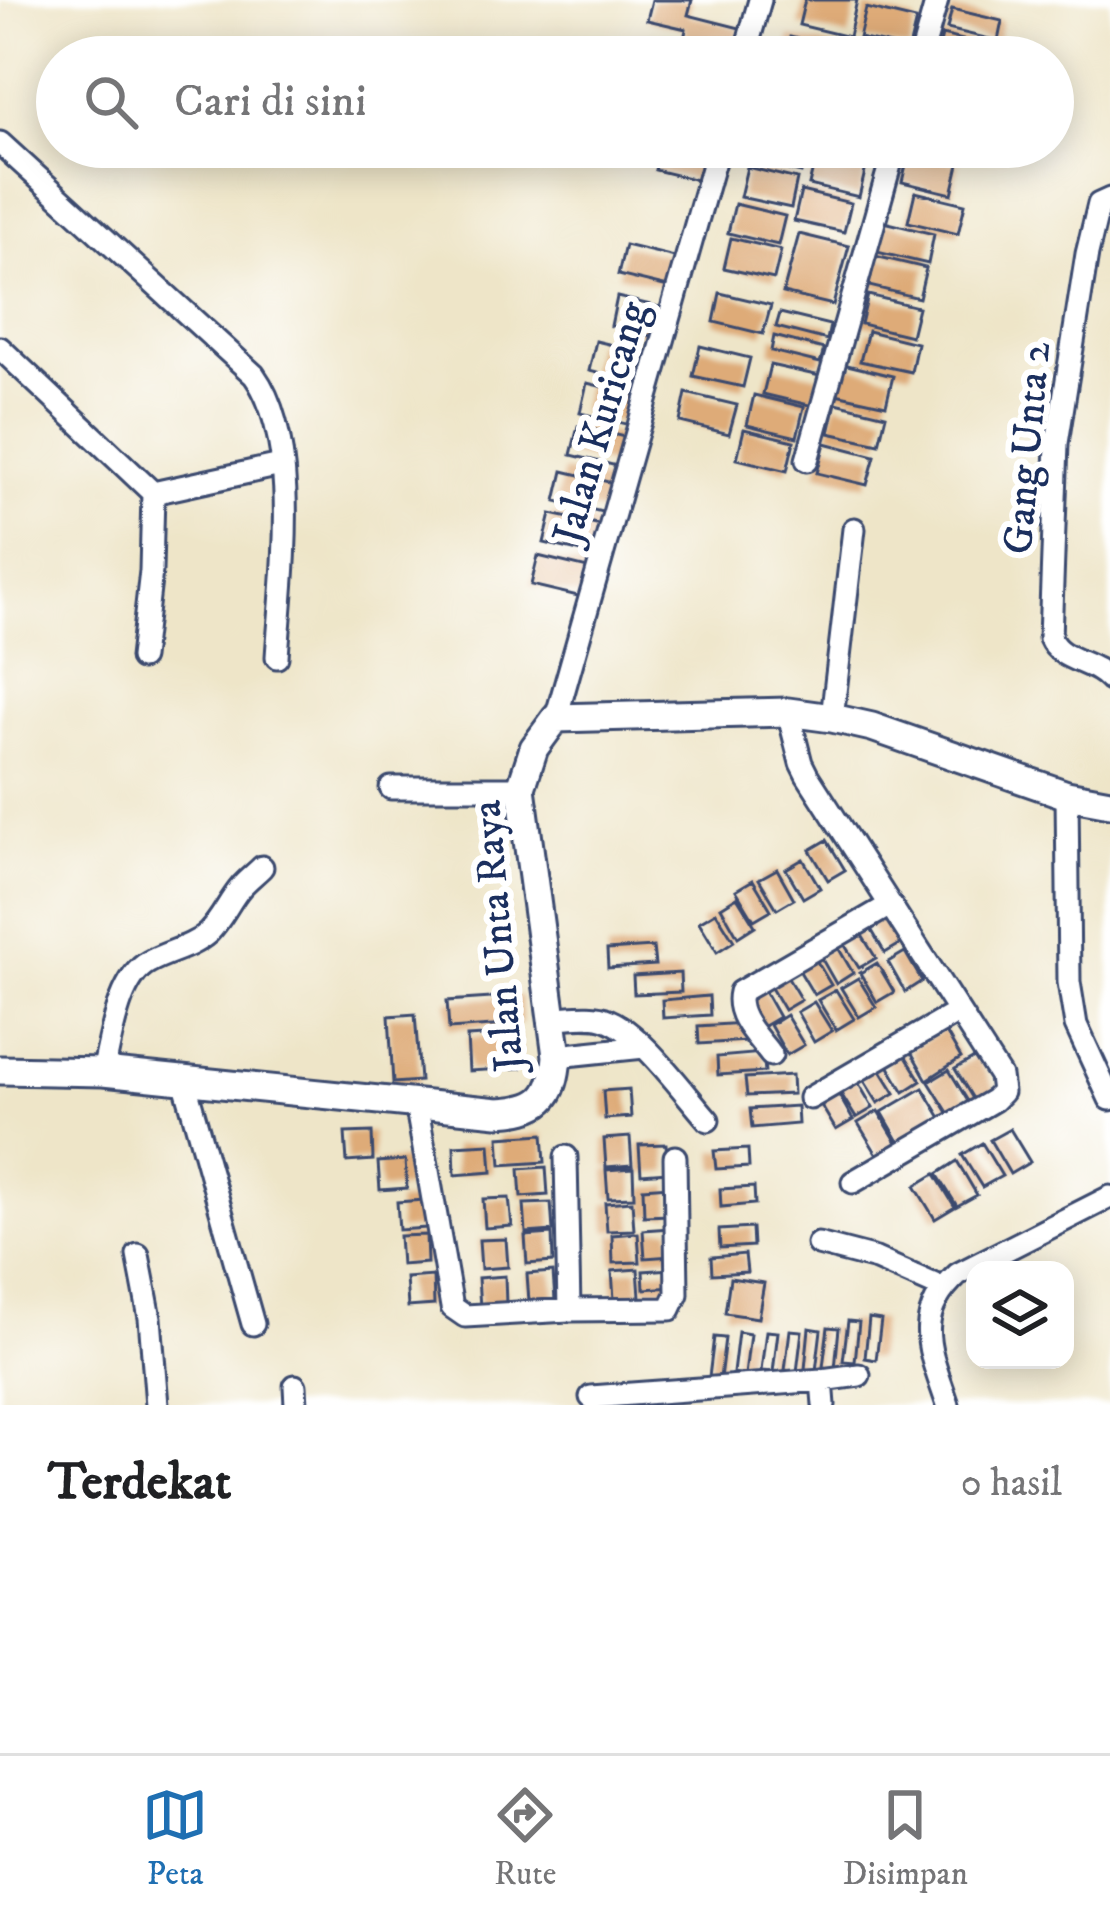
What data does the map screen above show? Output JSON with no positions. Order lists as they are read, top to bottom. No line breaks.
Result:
{"streets":{"street":["Jalan Kuricang","Gang Unta 2","Jalan Unta Raya"]},"crossings":[["Jalan Kuricang","Jalan Unta Raya"]],"page":{"search":"Cari di sini","heading":["Terdekat","0 hasil"],"nav":["Peta","Rute","Disimpan"]}}
